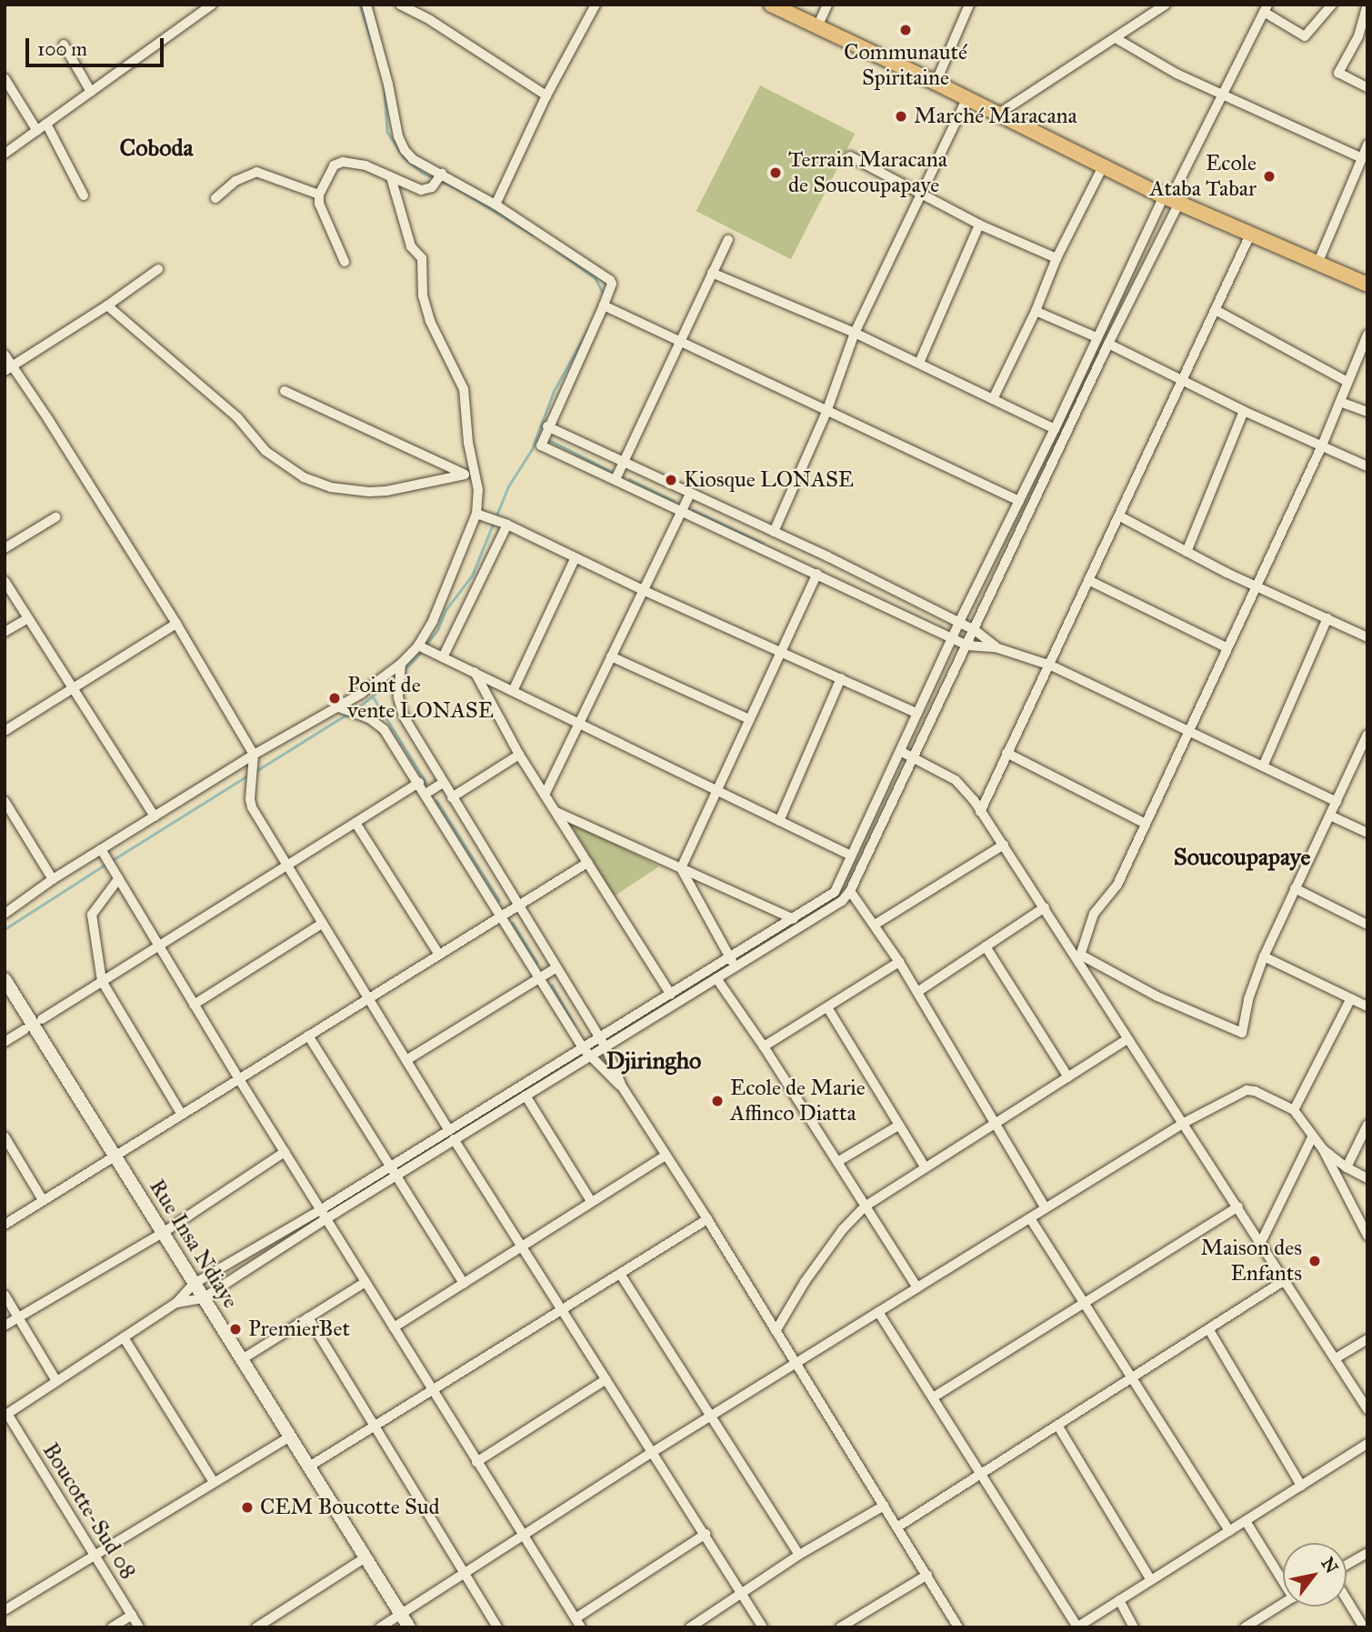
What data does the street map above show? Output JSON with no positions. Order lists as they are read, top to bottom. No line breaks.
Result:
{"streets":{"main road":["Rue Insa Ndiaye"],"street":["Boucotte-Sud 08"]},"districts":["Coboda","Soucoupapaye","Djiringho"],"places":["Communauté Spiritaine","Marché Maracana","Terrain Maracana de Soucoupapaye","Ecole Ataba Tabar","Kiosque LONASE","Point de vente LONASE","Ecole de Marie Affinco Diatta","Maison des Enfants","PremierBet","CEM Boucotte Sud"],"scale_bar":"100 m","north":"top right"}
